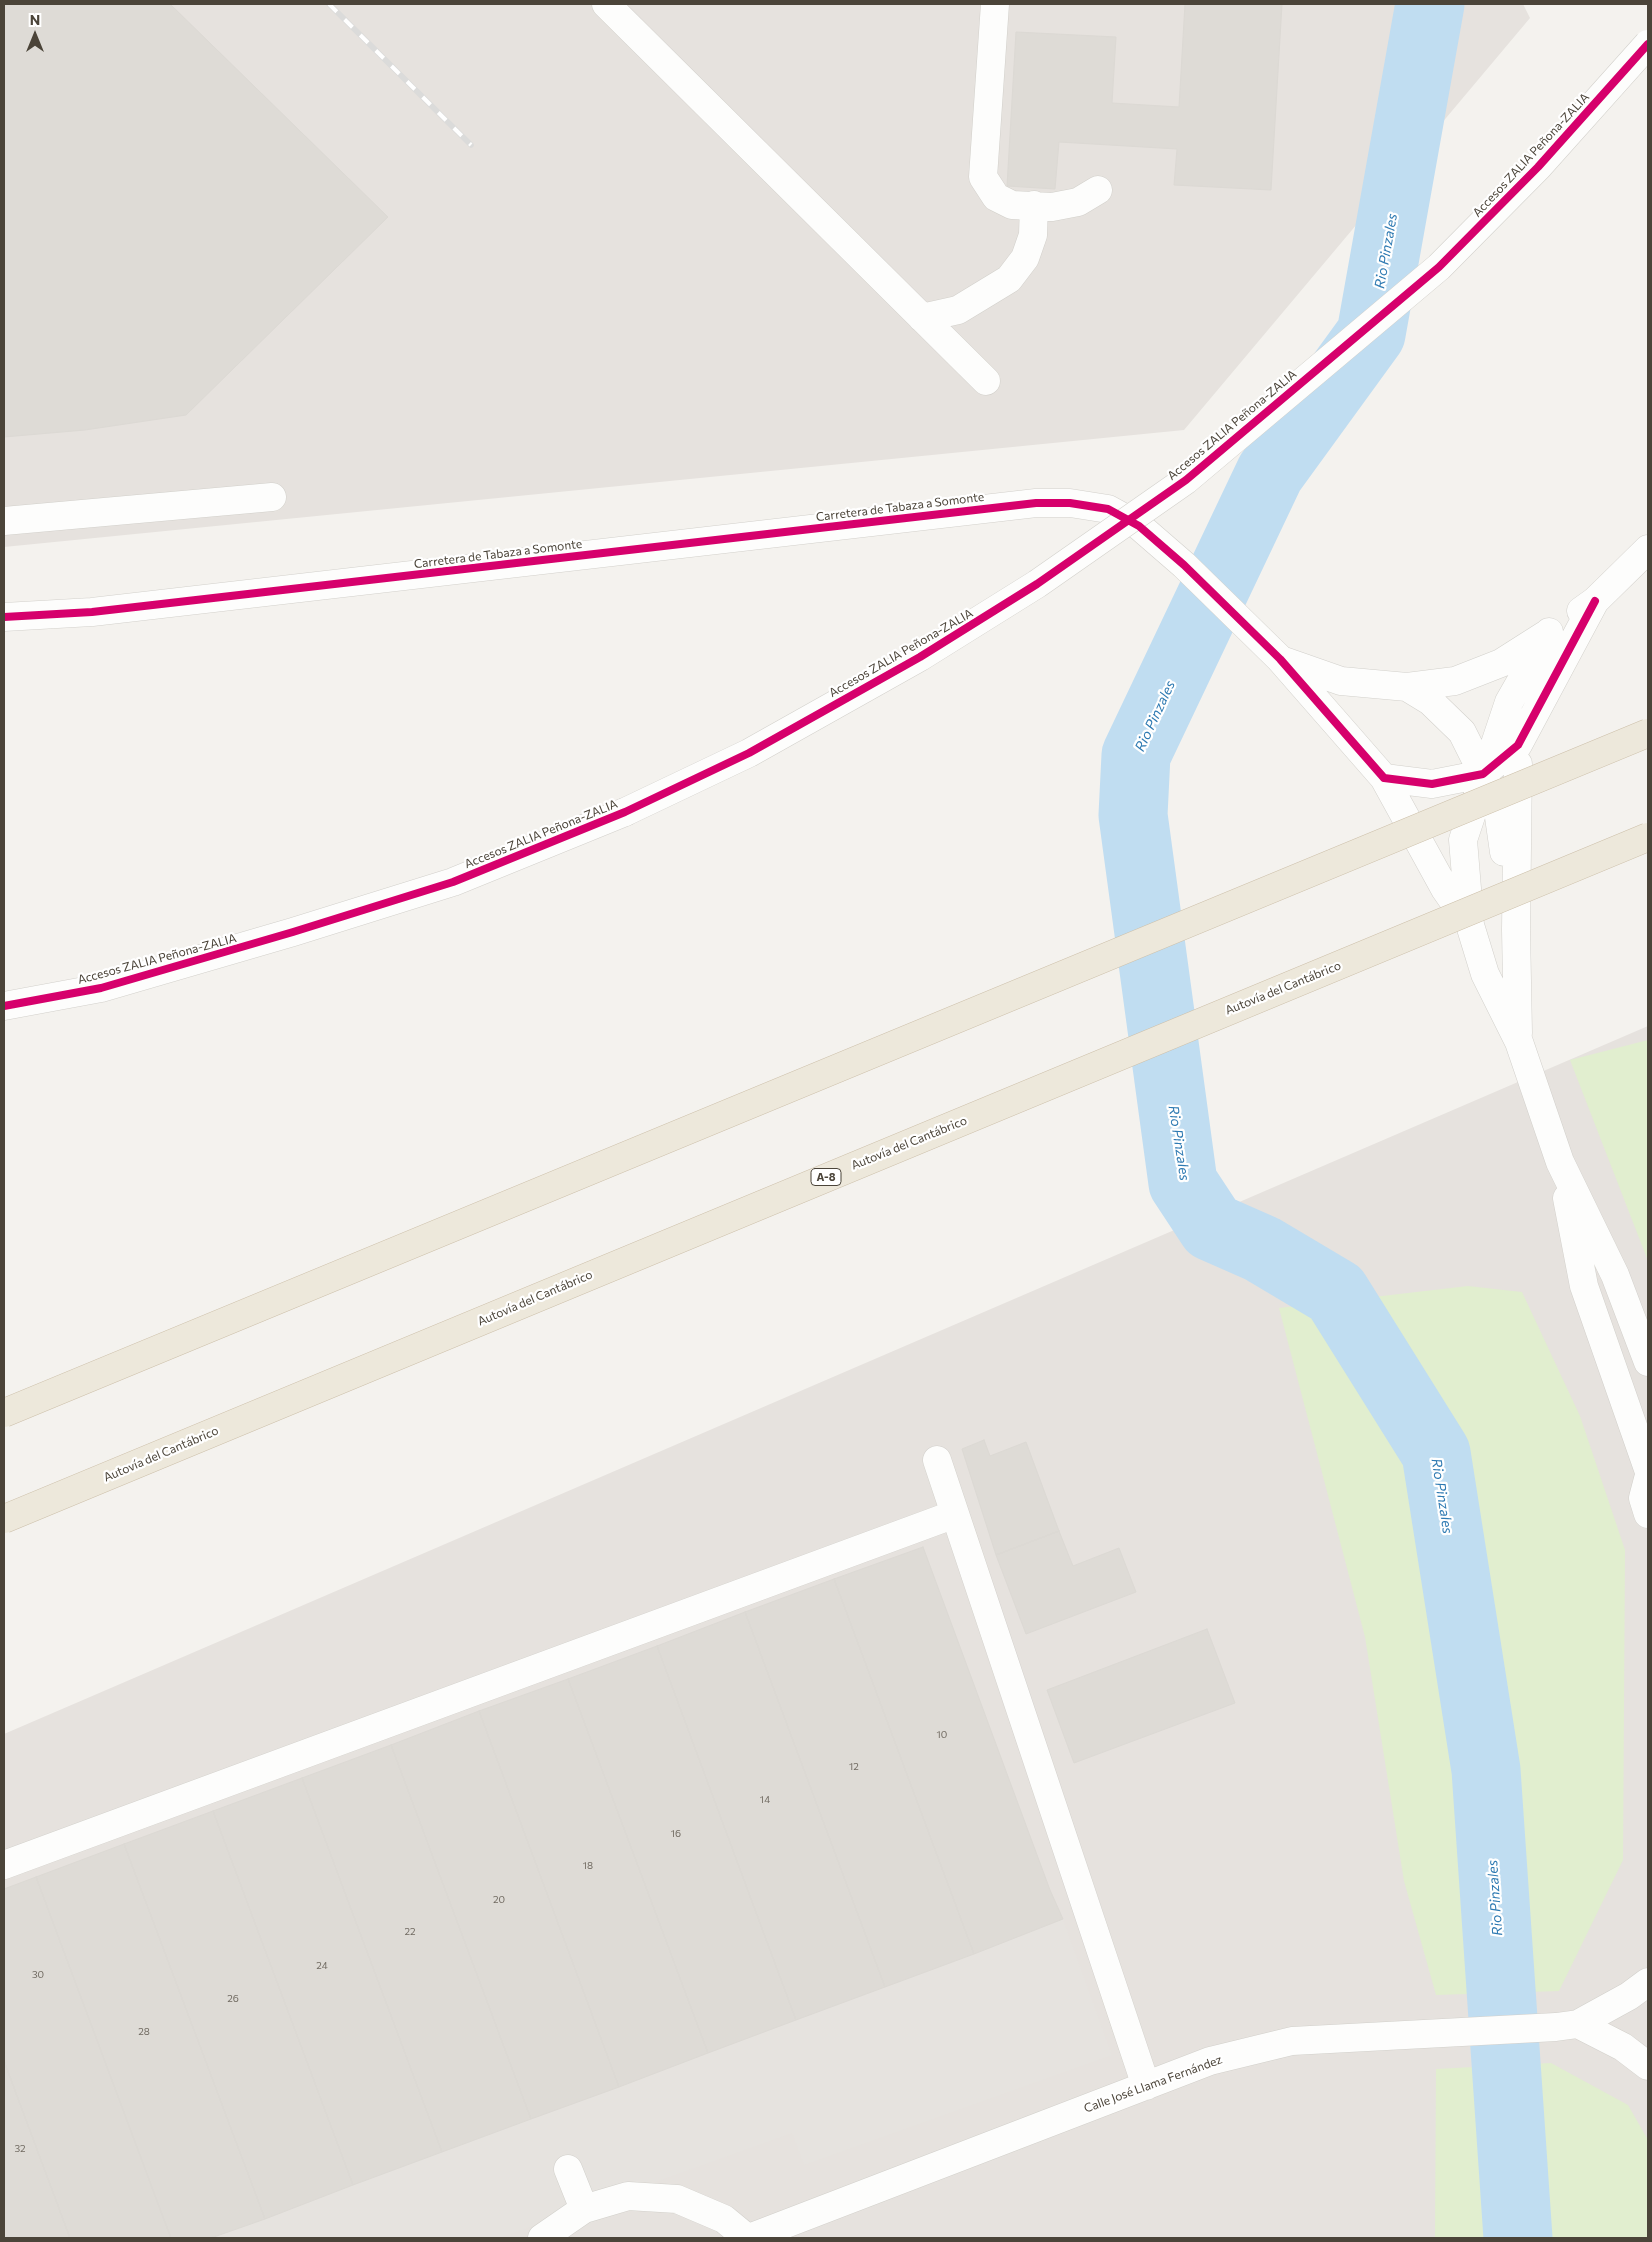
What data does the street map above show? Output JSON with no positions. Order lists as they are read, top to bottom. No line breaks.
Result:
{"streets":{"highway":["Autovía del Cantábrico","A-8"],"street":["Accesos ZALIA Peñona-ZALIA","Carretera de Tabaza a Somonte","Calle José Llama Fernández"]},"water":["Rio Pinzales"],"house_numbers":["10","12","14","16","18","20","22","24","30","26","28","32"],"north":"top"}
